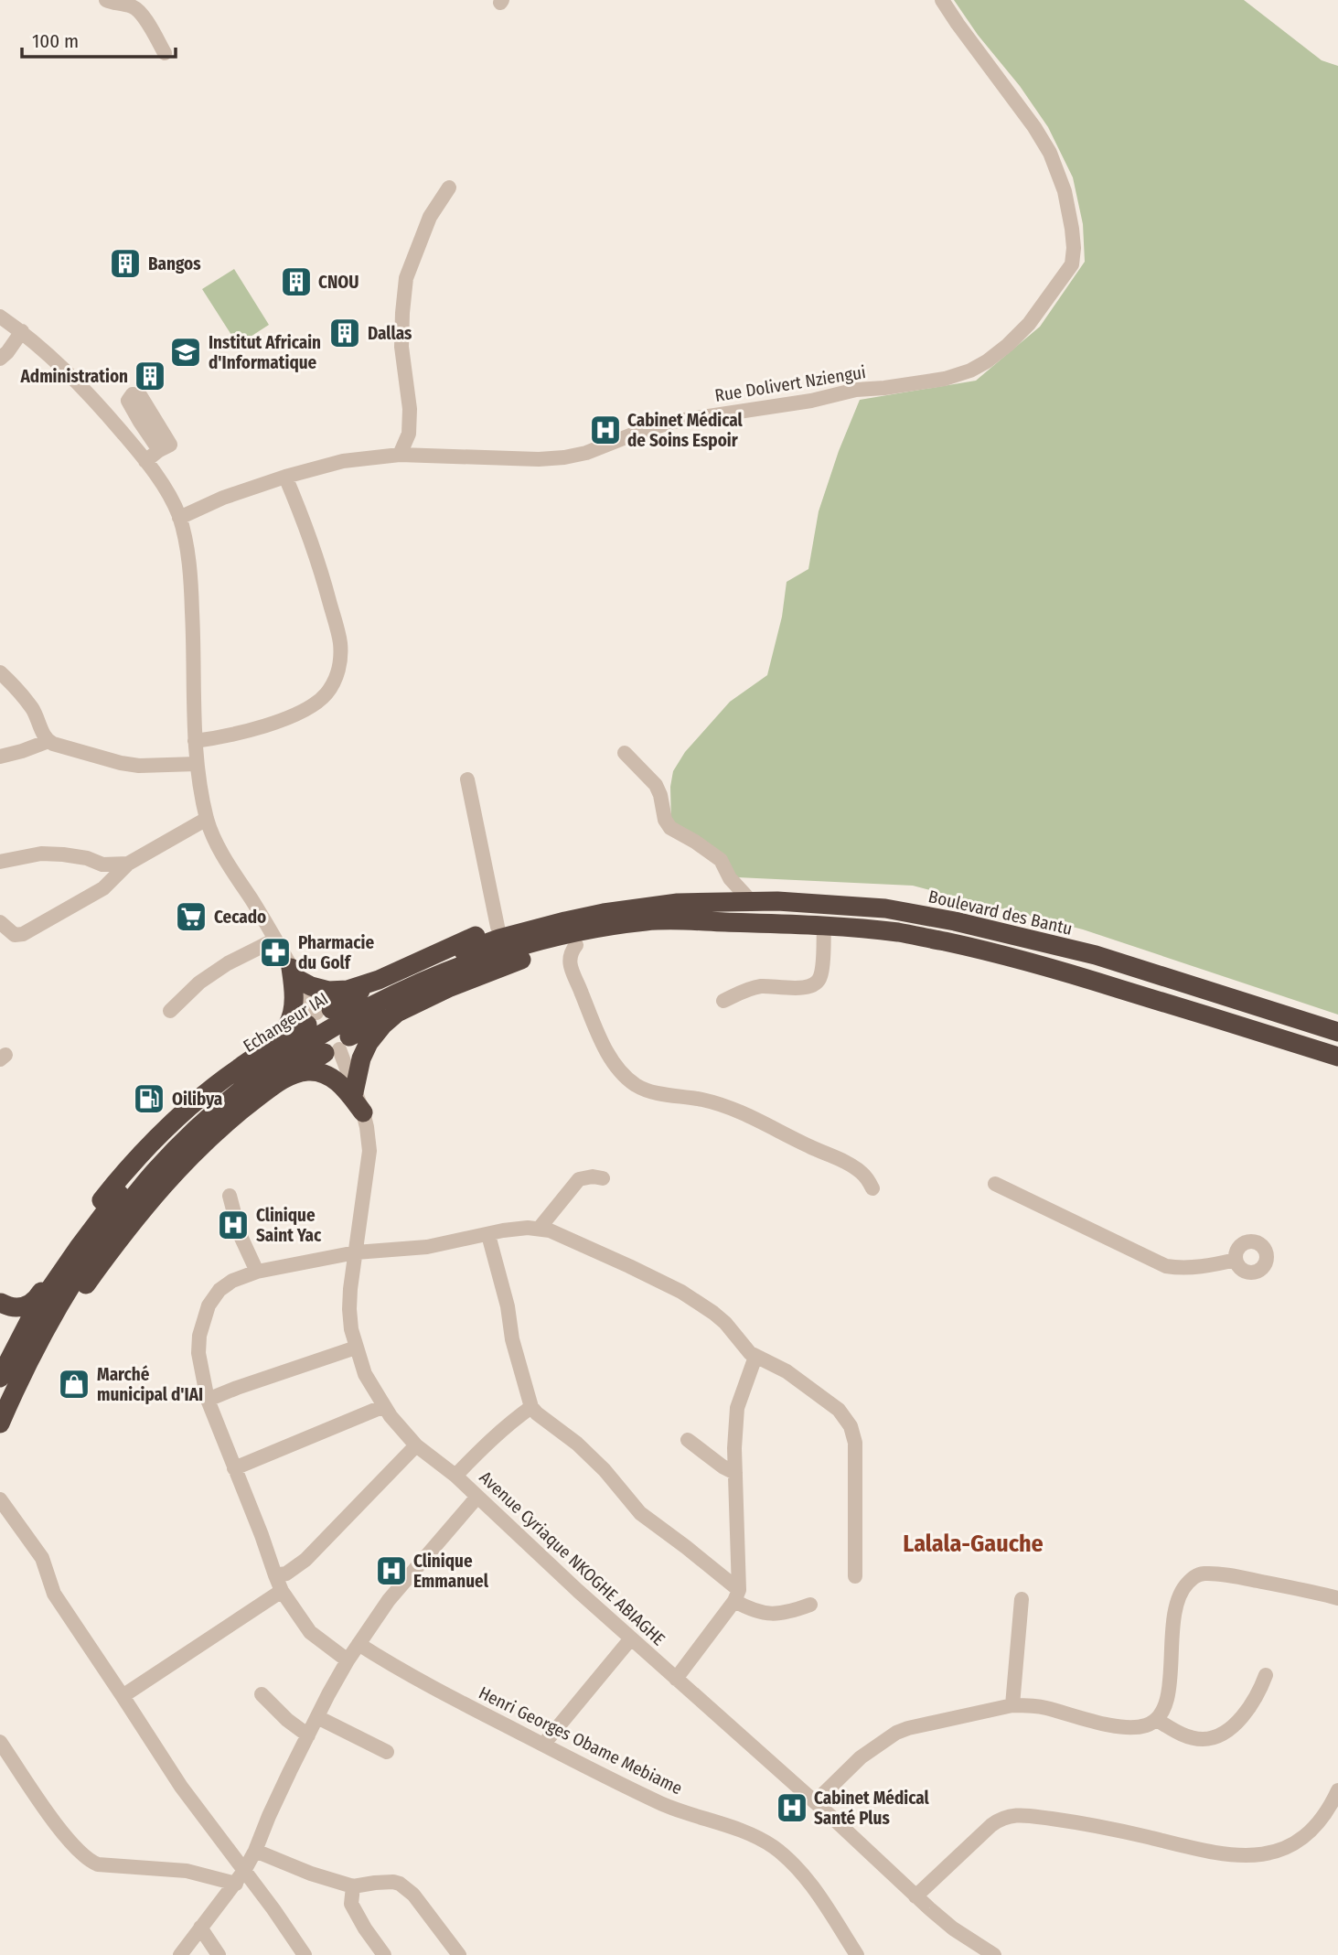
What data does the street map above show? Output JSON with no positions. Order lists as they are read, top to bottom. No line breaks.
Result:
{"streets":{"highway":["Boulevard des Bantu","Echangeur IAI"],"street":["Rue Dolivert Nziengui","Avenue Cyriaque NKOGHE ABIAGHE","Henri Georges Obame Mebiame"]},"crossings":[["Boulevard des Bantu","Echangeur IAI"]],"districts":["Lalala-Gauche"],"places":{"building":["Bangos","CNOU","Dallas","Administration"],"school or university":["Institut Africain d'Informatique"],"hospital":["Cabinet Médical de Soins Espoir","Clinique Saint Yac","Clinique Emmanuel","Cabinet Médical Santé Plus"],"supermarket":["Cecado"],"pharmacy":["Pharmacie du Golf"],"fuel station":["Oilibya"],"shop":["Marché municipal d'IAI"]},"scale_bar":"100 m"}
